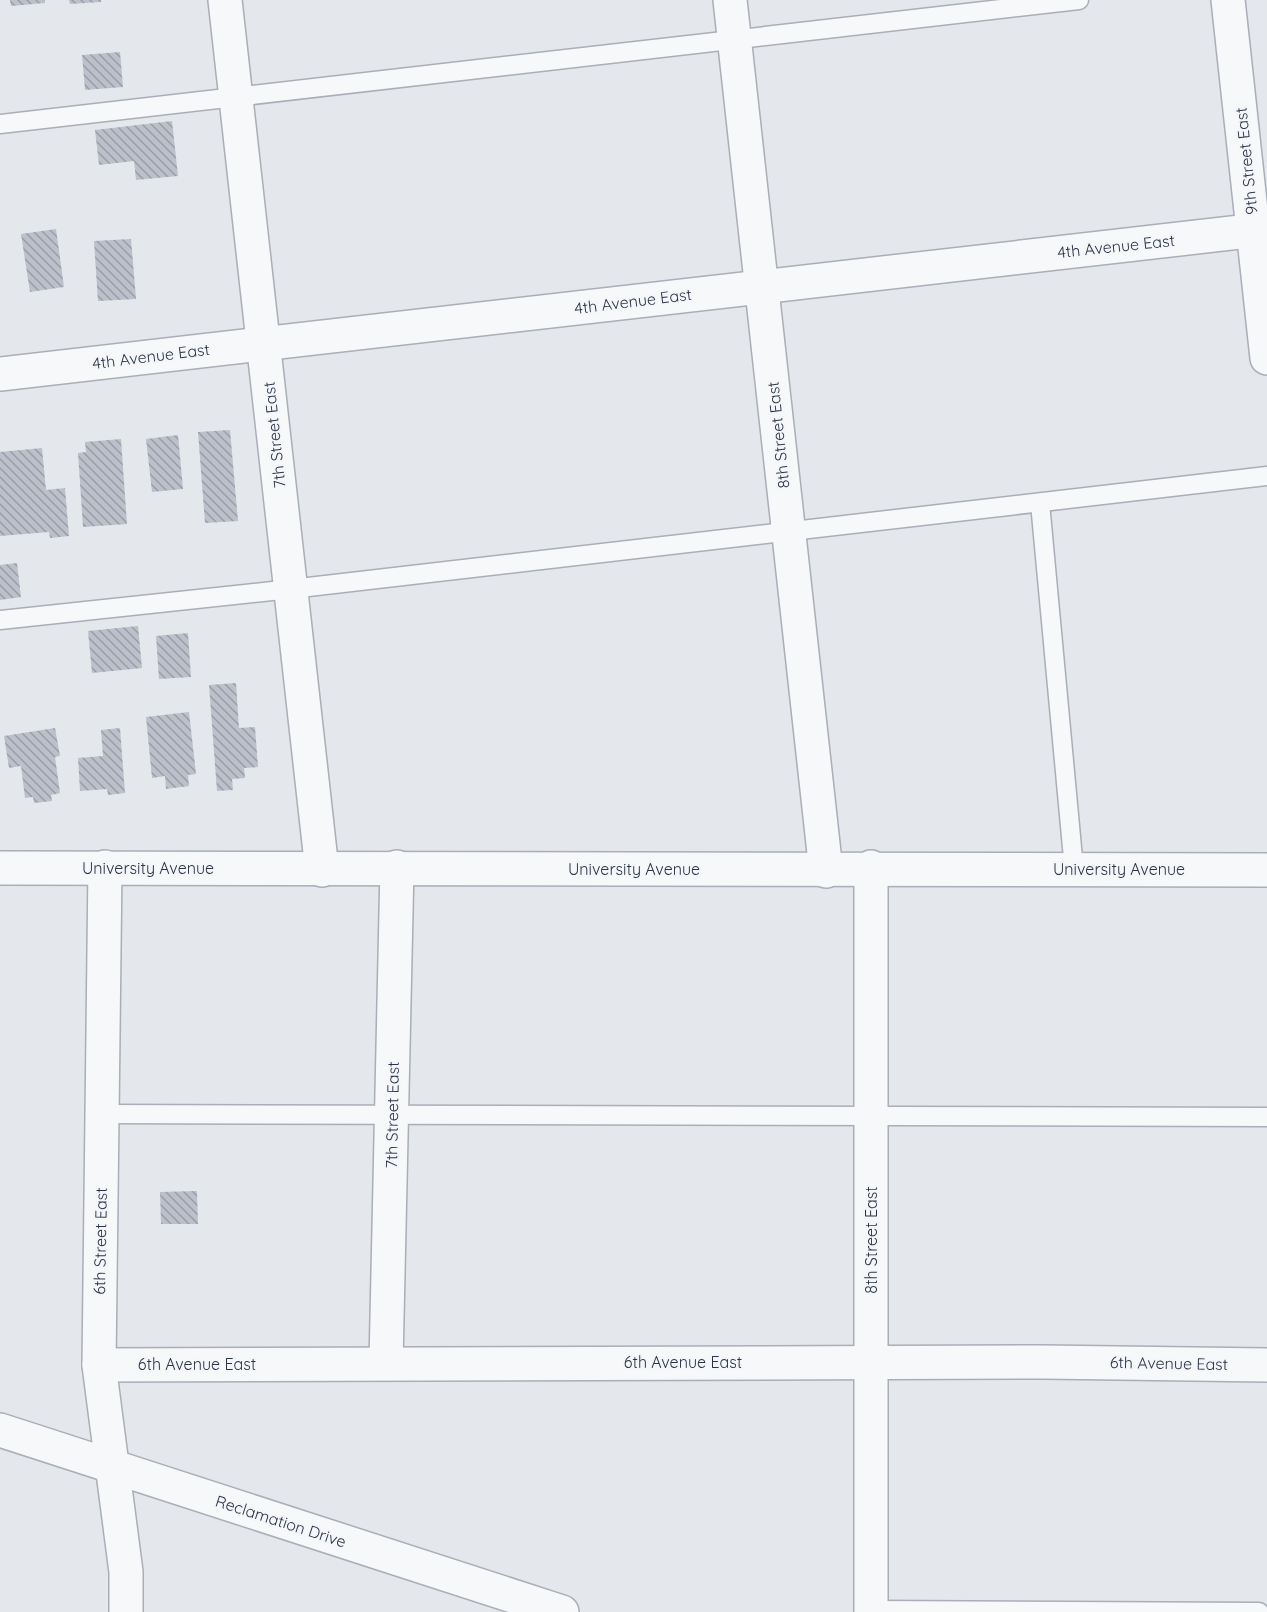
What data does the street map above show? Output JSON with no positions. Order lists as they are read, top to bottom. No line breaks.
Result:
{"streets":{"street":["9th Street East","4th Avenue East","7th Street East","8th Street East","University Avenue","6th Street East","6th Avenue East","Reclamation Drive"]},"crossings":[["9th Street East","4th Avenue East"],["4th Avenue East","7th Street East"],["4th Avenue East","8th Street East"],["7th Street East","University Avenue"],["7th Street East","6th Avenue East"],["8th Street East","University Avenue"],["8th Street East","6th Avenue East"],["University Avenue","6th Street East"],["6th Street East","6th Avenue East"],["6th Street East","Reclamation Drive"]]}
